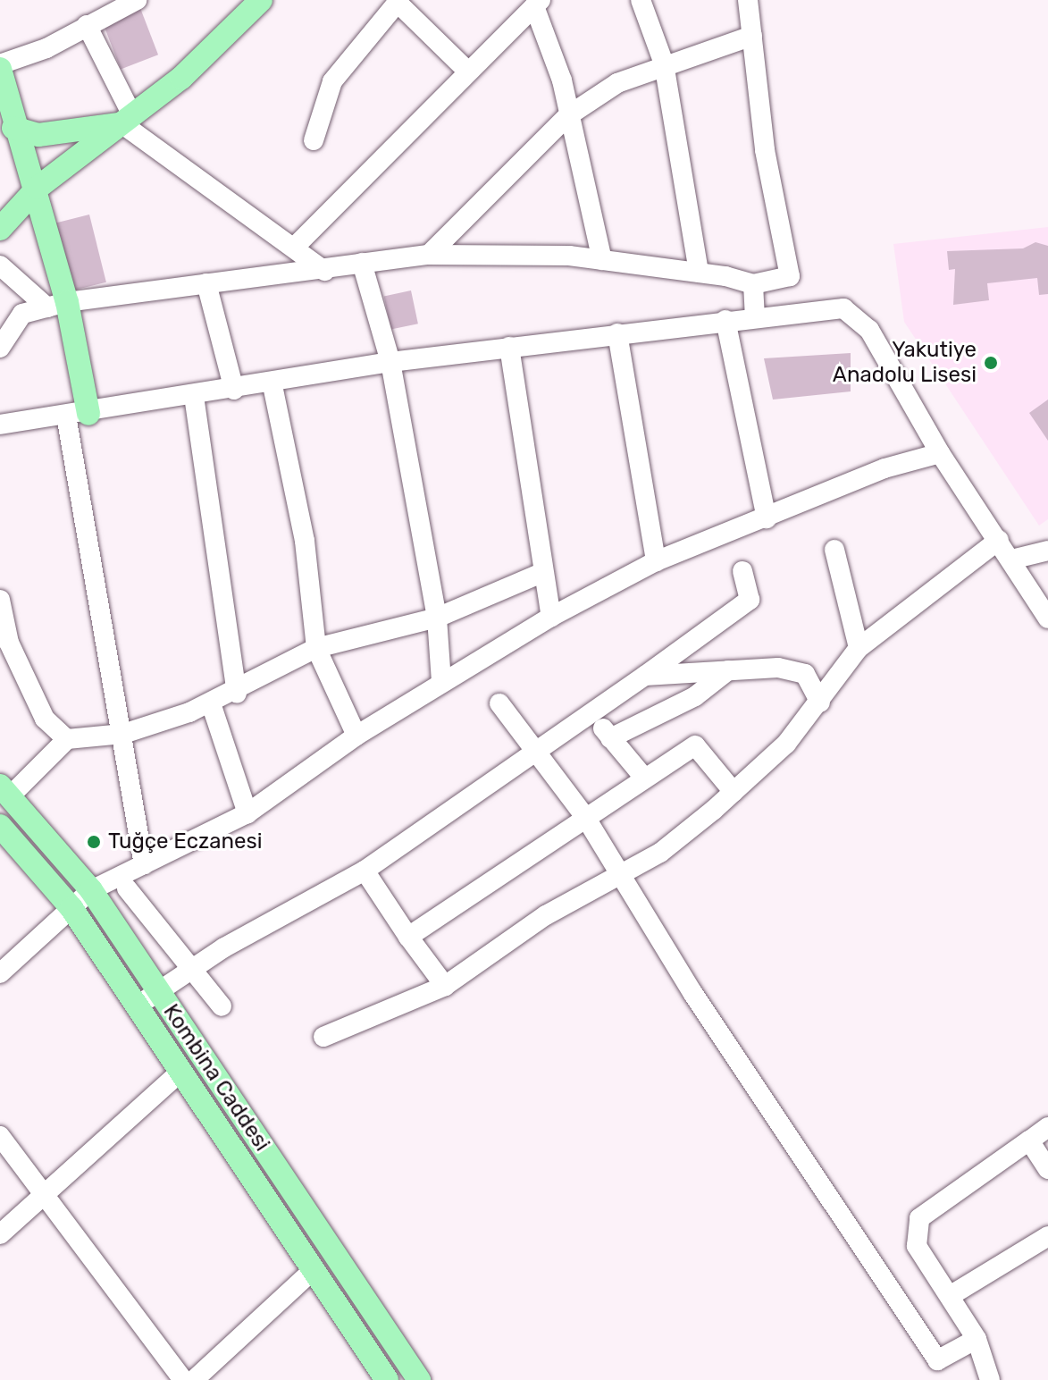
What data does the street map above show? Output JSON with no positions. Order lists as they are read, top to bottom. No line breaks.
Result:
{"streets":{"main road":["Kombina Caddesi"]},"places":["Yakutiye Anadolu Lisesi","Tuğçe Eczanesi"]}
